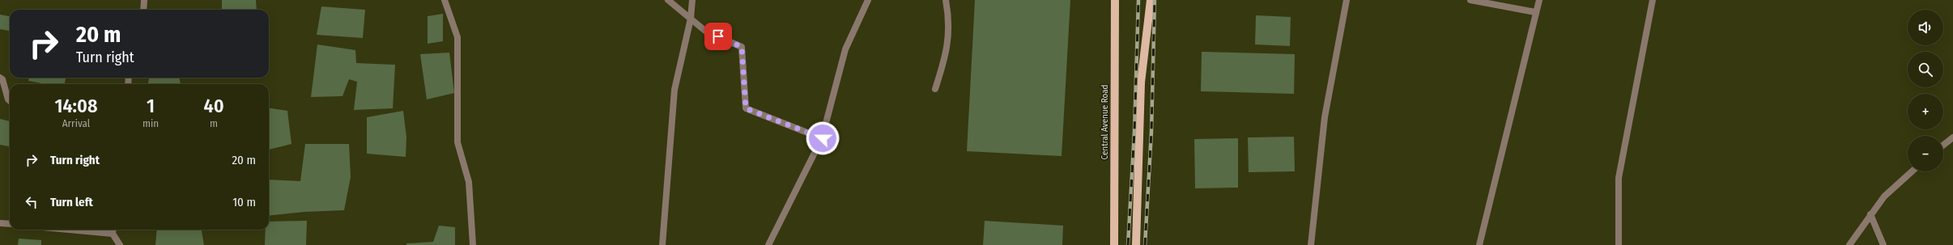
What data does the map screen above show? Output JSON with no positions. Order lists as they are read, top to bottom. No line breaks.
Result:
{"streets":{"main road":["Central Avenue Road"]},"page":{"map_buttons":["+","−"],"turn":["20 m","Turn right"],"eta":["14:08","Arrival","1","min","40","m"],"list":[{"name":"Turn right","value":"20 m"},{"name":"Turn left","value":"10 m"}]}}
